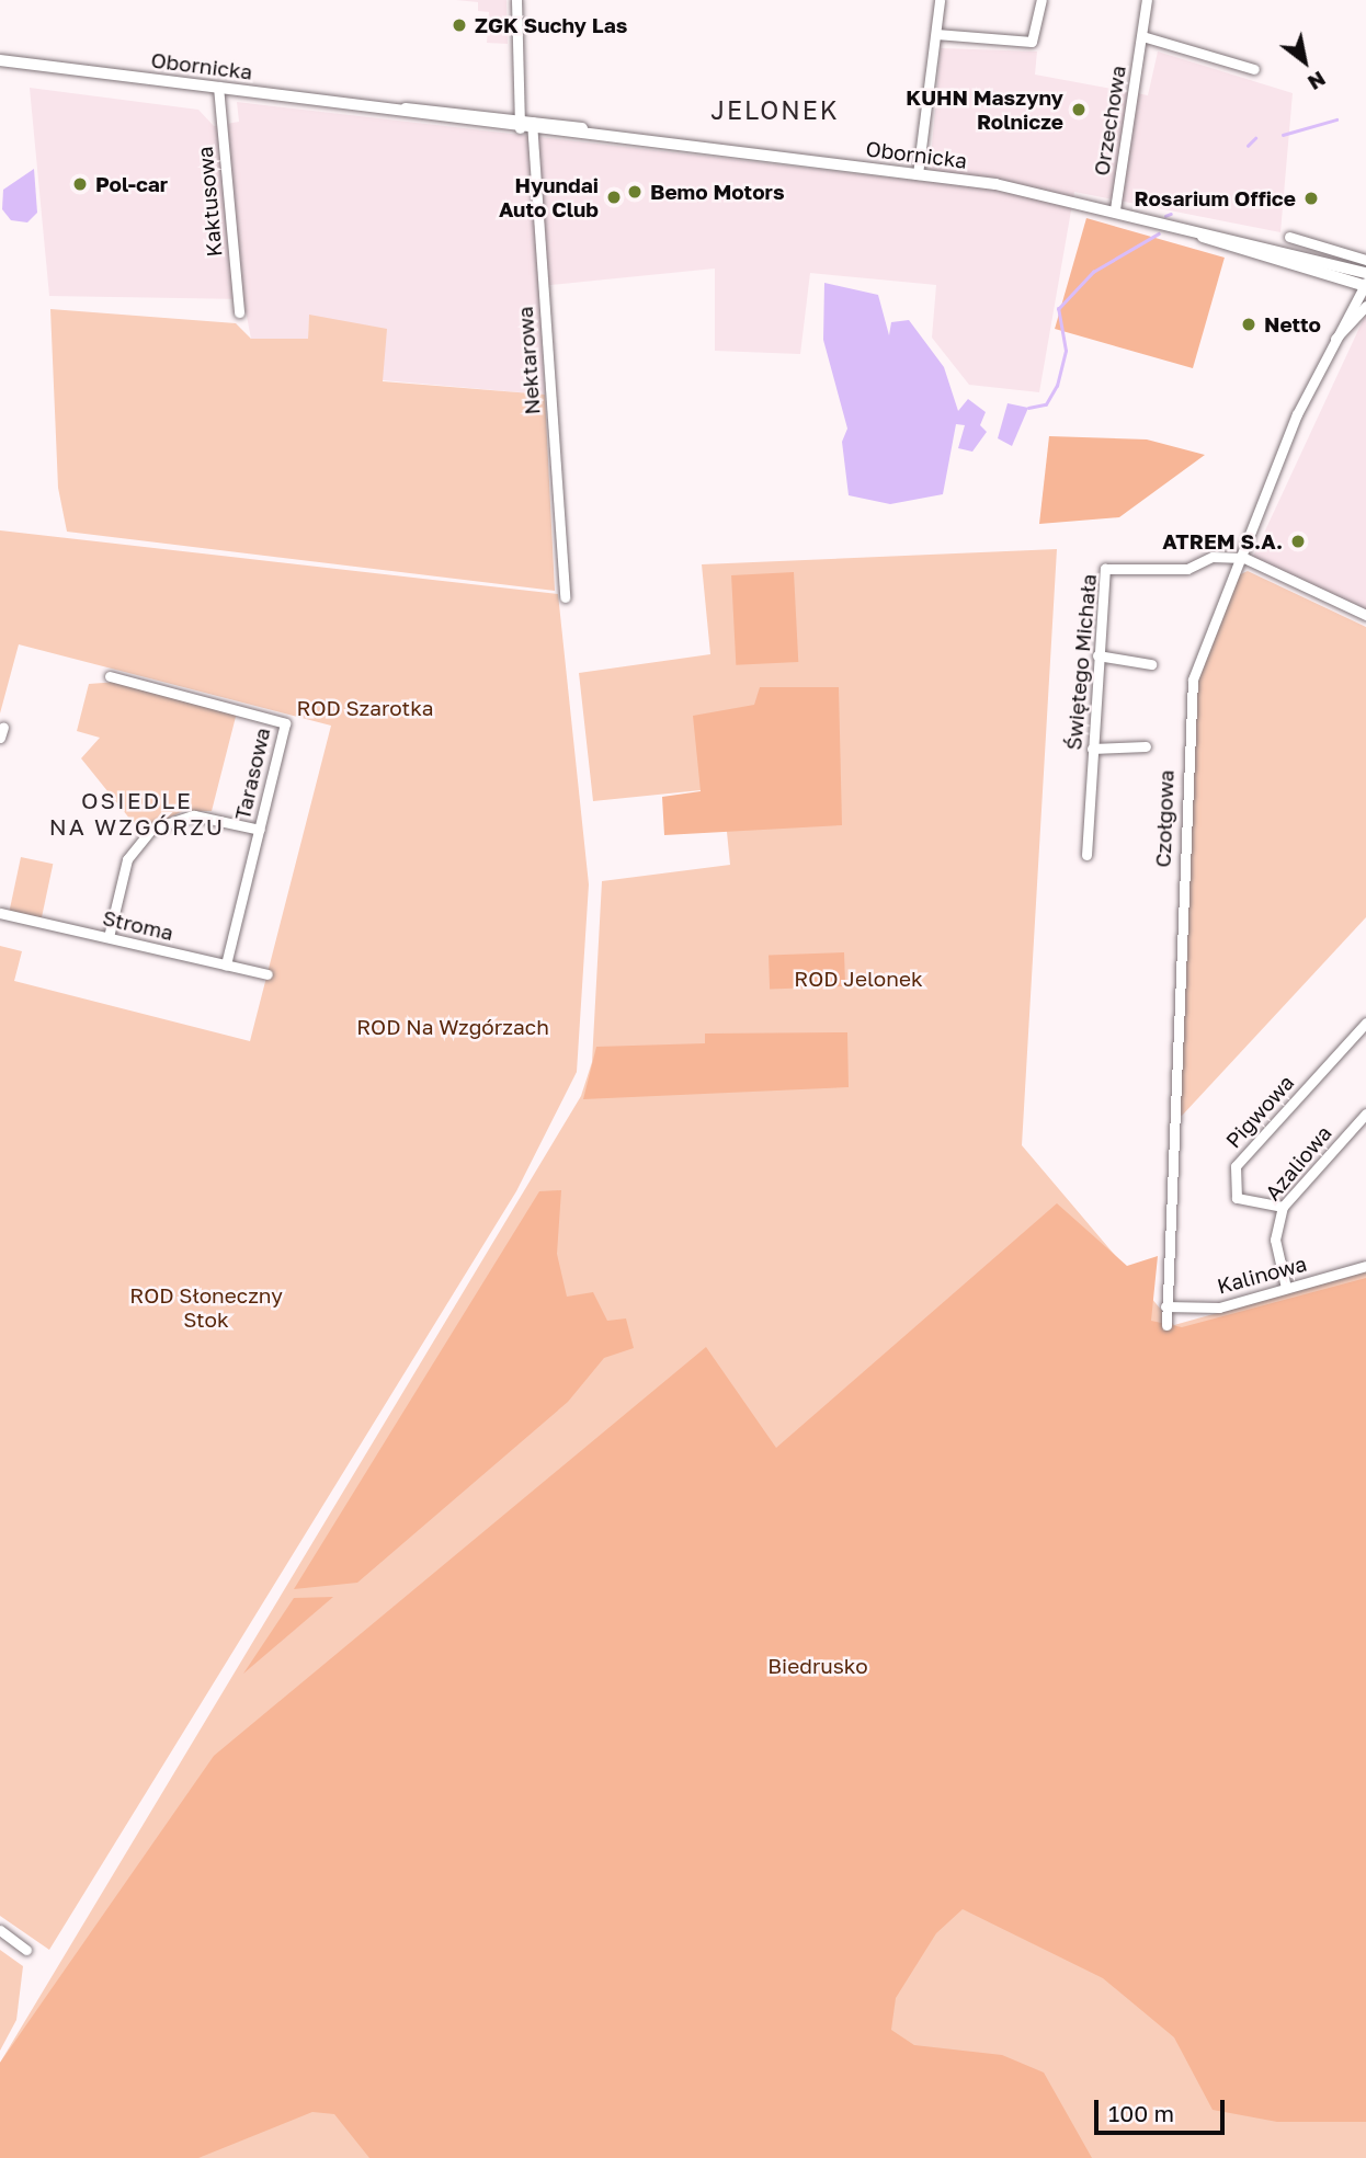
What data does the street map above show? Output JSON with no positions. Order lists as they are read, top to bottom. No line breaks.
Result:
{"streets":{"main road":["Obornicka"],"street":["Orzechowa","Kaktusowa","Nektarowa","Świętego Michała","Tarasowa","Czołgowa","Stroma","Pigwowa","Azaliowa","Kalinowa"]},"crossings":[["Obornicka","Orzechowa"],["Obornicka","Kaktusowa"],["Obornicka","Nektarowa"],["Obornicka","Czołgowa"],["Świętego Michała","Czołgowa"],["Tarasowa","Stroma"],["Czołgowa","Kalinowa"],["Pigwowa","Azaliowa"],["Azaliowa","Kalinowa"]],"districts":["JELONEK","OSIEDLE NA WZGÓRZU"],"parks":["ROD Szarotka","ROD Jelonek","ROD Na Wzgórzach","ROD Słoneczny Stok","Biedrusko"],"places":["ZGK Suchy Las","KUHN Maszyny Rolnicze","Pol-car","Bemo Motors","Hyundai Auto Club","Rosarium Office","Netto","ATREM S.A."],"scale_bar":"100 m","north":"bottom right"}
